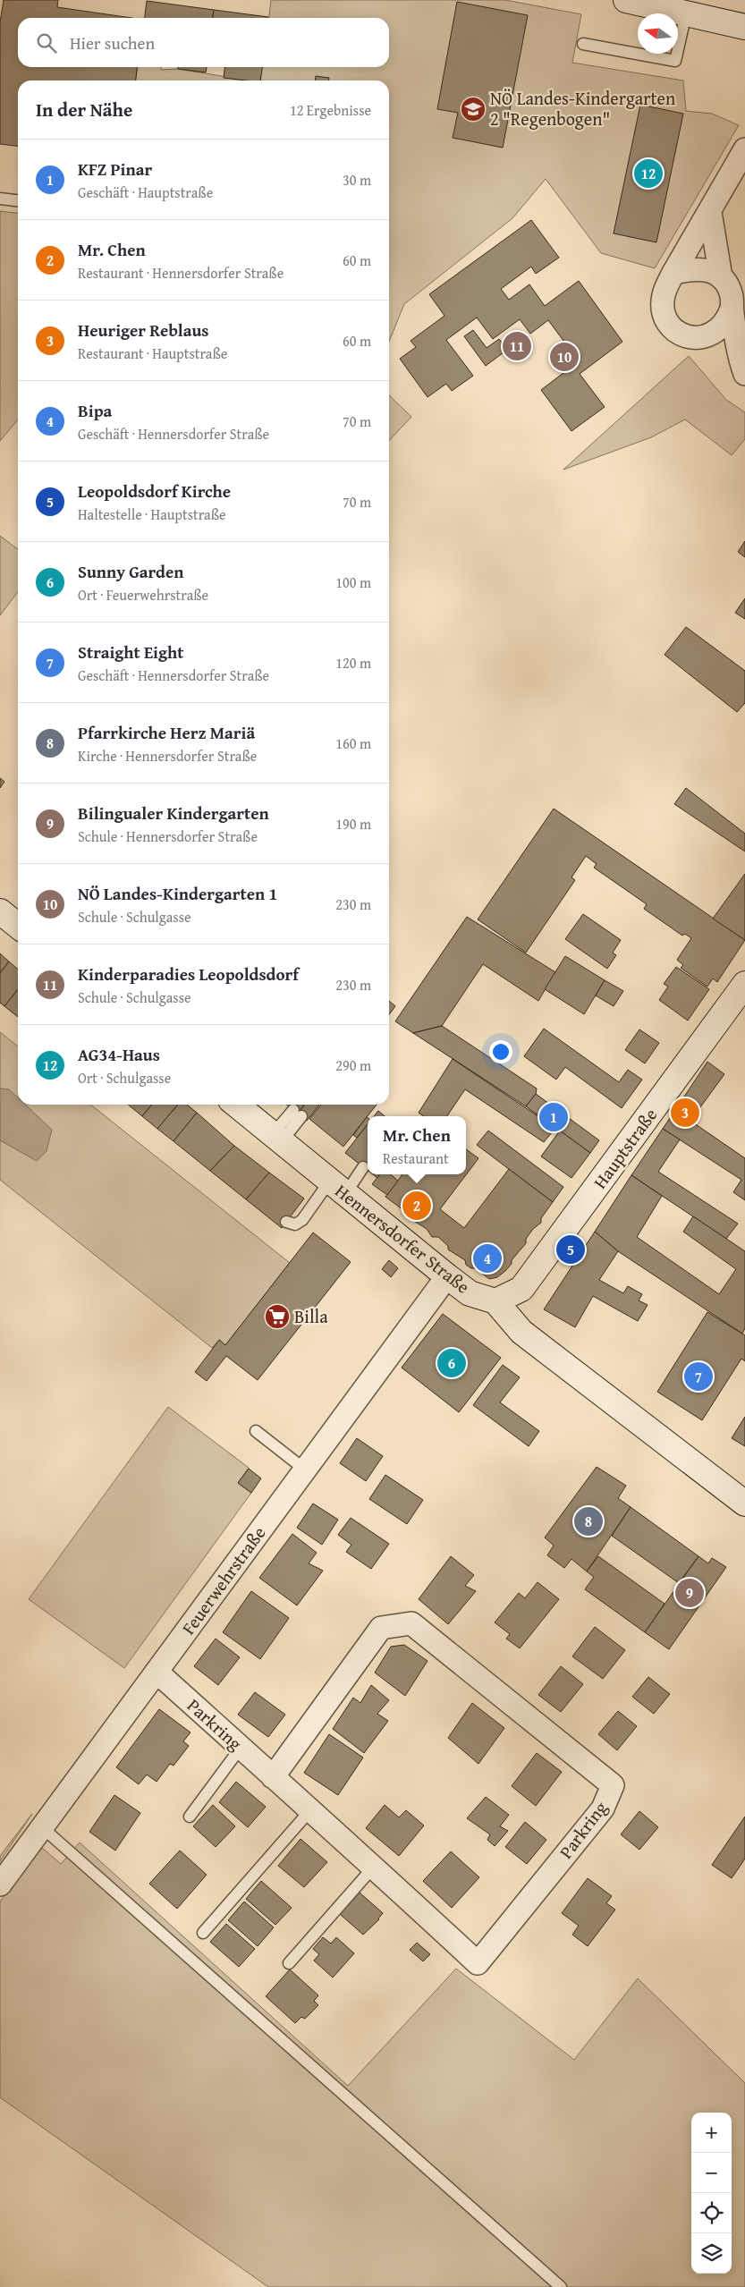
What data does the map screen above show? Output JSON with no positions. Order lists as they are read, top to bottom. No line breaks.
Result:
{"streets":{"street":["Hauptstraße","Hennersdorfer Straße","Feuerwehrstraße","Parkring"]},"crossings":[["Hauptstraße","Hennersdorfer Straße"],["Hennersdorfer Straße","Feuerwehrstraße"],["Feuerwehrstraße","Parkring"]],"places":{"school or university":["NÖ Landes-Kindergarten 2 \"Regenbogen\""],"supermarket":["Billa"]},"north":"left","page":{"search":"Hier suchen","heading":["In der Nähe","12 Ergebnisse"],"list":[{"mark":"1","name":"KFZ Pinar","note":"Geschäft · Hauptstraße","value":"30 m"},{"mark":"2","name":"Mr. Chen","note":"Restaurant · Hennersdorfer Straße","value":"60 m"},{"mark":"3","name":"Heuriger Reblaus","note":"Restaurant · Hauptstraße","value":"60 m"},{"mark":"4","name":"Bipa","note":"Geschäft · Hennersdorfer Straße","value":"70 m"},{"mark":"5","name":"Leopoldsdorf Kirche","note":"Haltestelle · Hauptstraße","value":"70 m"},{"mark":"6","name":"Sunny Garden","note":"Ort · Feuerwehrstraße","value":"100 m"},{"mark":"7","name":"Straight Eight","note":"Geschäft · Hennersdorfer Straße","value":"120 m"},{"mark":"8","name":"Pfarrkirche Herz Mariä","note":"Kirche · Hennersdorfer Straße","value":"160 m"},{"mark":"9","name":"Bilingualer Kindergarten","note":"Schule · Hennersdorfer Straße","value":"190 m"},{"mark":"10","name":"NÖ Landes-Kindergarten 1","note":"Schule · Schulgasse","value":"230 m"},{"mark":"11","name":"Kinderparadies Leopoldsdorf","note":"Schule · Schulgasse","value":"230 m"},{"mark":"12","name":"AG34-Haus","note":"Ort · Schulgasse","value":"290 m"}],"pins":["12","11","10","3","1","2","5","4","6","7","8","9"],"popup":["Mr. Chen","Restaurant"],"map_buttons":["+","−"]}}
